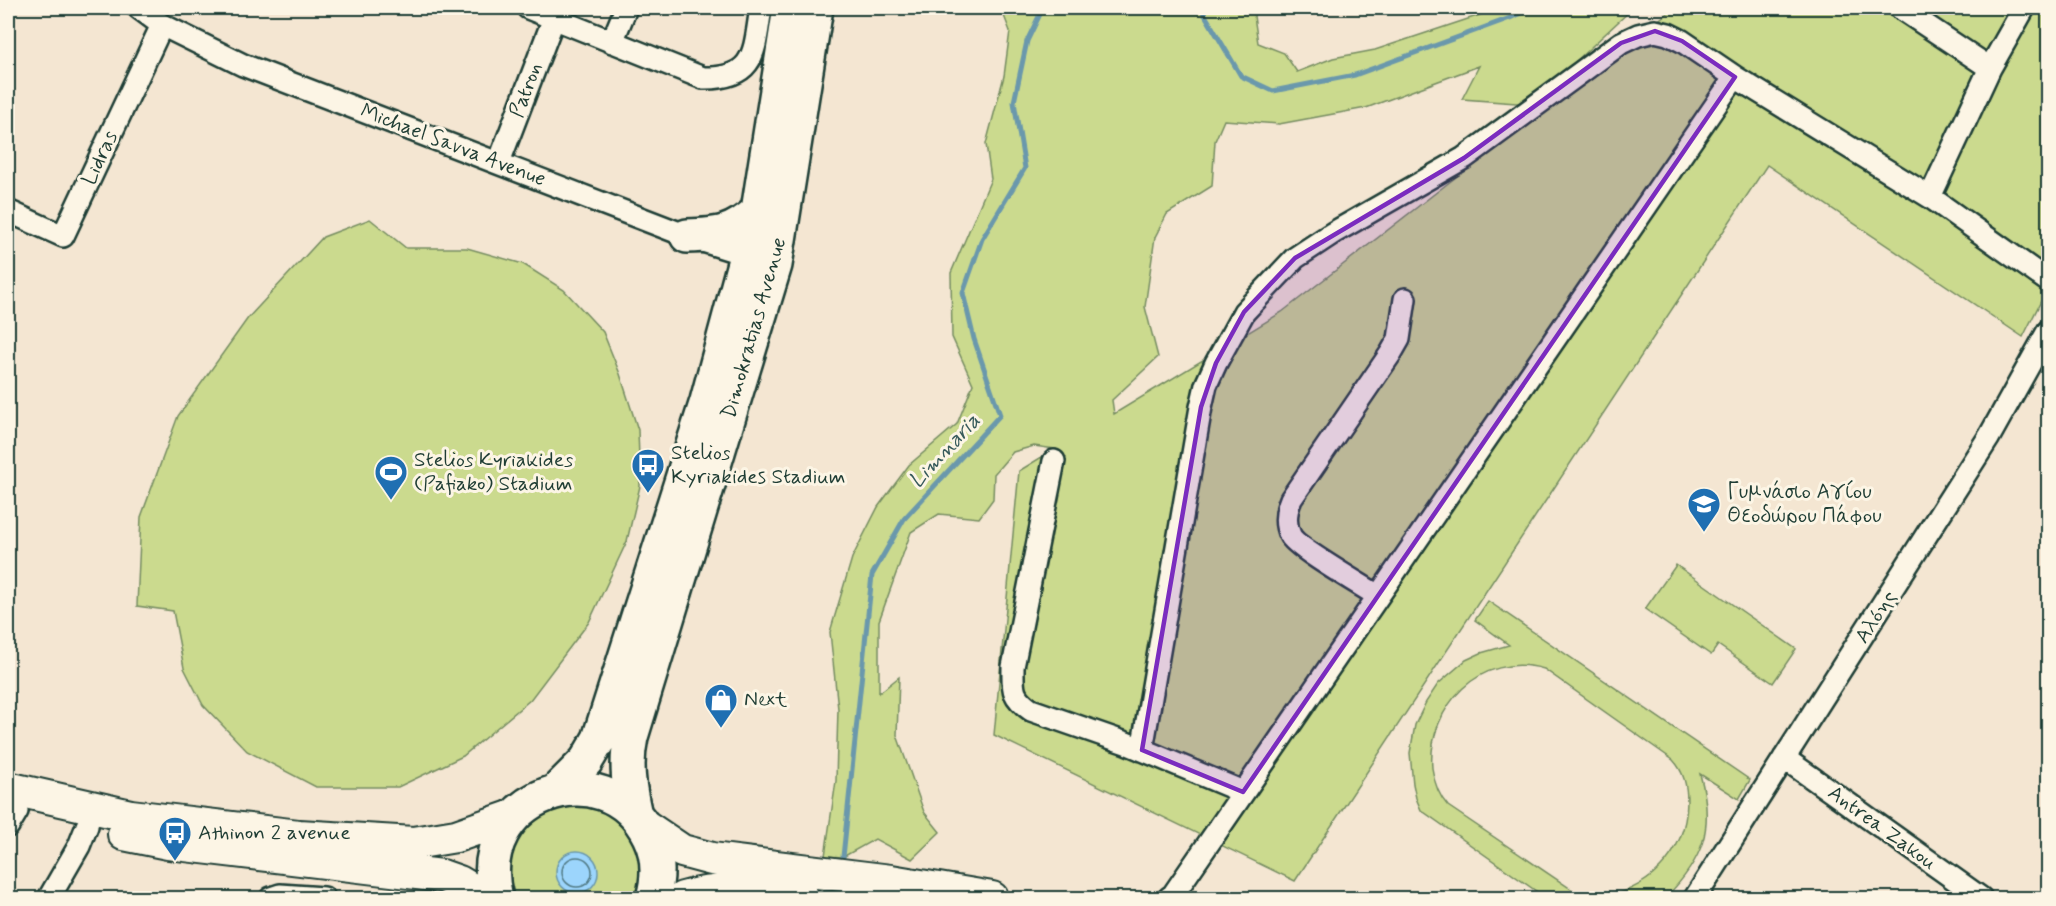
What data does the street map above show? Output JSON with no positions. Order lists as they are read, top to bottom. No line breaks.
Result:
{"streets":{"highway":["Dimokratias Avenue"],"street":["Patron","Michael Savva Avenue","Lidras","Αλόης","Antrea Zakou"]},"crossings":[["Patron","Michael Savva Avenue"],["Michael Savva Avenue","Lidras"],["Michael Savva Avenue","Dimokratias Avenue"],["Αλόης","Antrea Zakou"]],"water":["Limnaria"],"places":{"bus stop":["Stelios Kyriakides Stadium","Athinon 2 avenue"],"sports":["Stelios Kyriakides (Pafiako) Stadium"],"school or university":["Γυμνάσιο Αγίου Θεοδώρου Πάφου"],"shop":["Next"]}}
